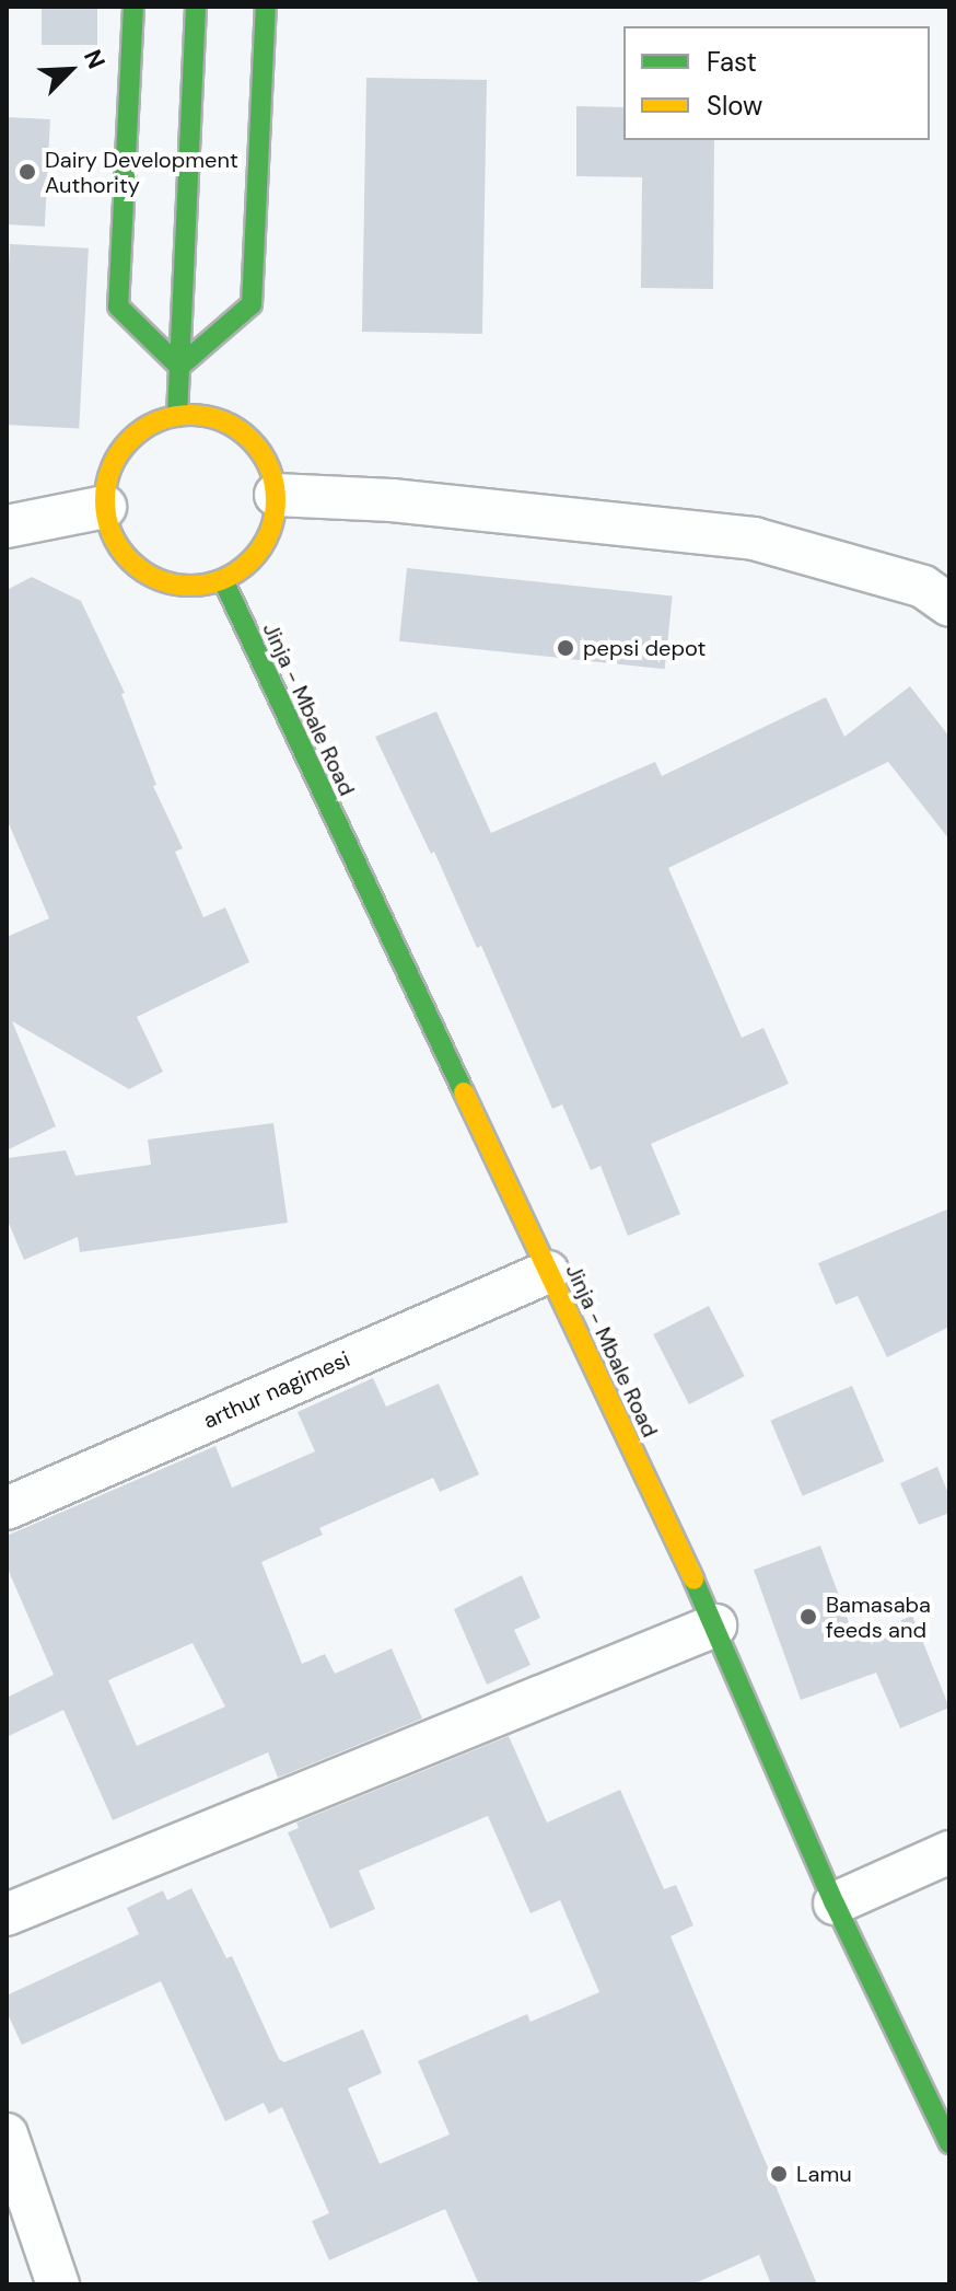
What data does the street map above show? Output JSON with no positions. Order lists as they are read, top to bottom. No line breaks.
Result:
{"streets":{"main road":["Jinja - Mbale Road"],"street":["arthur nagimesi"]},"crossings":[["Jinja - Mbale Road","arthur nagimesi"]],"places":["Dairy Development Authority","pepsi depot","Bamasaba feeds and","Lamu"],"legend":["Fast","Slow"],"north":"top right"}
